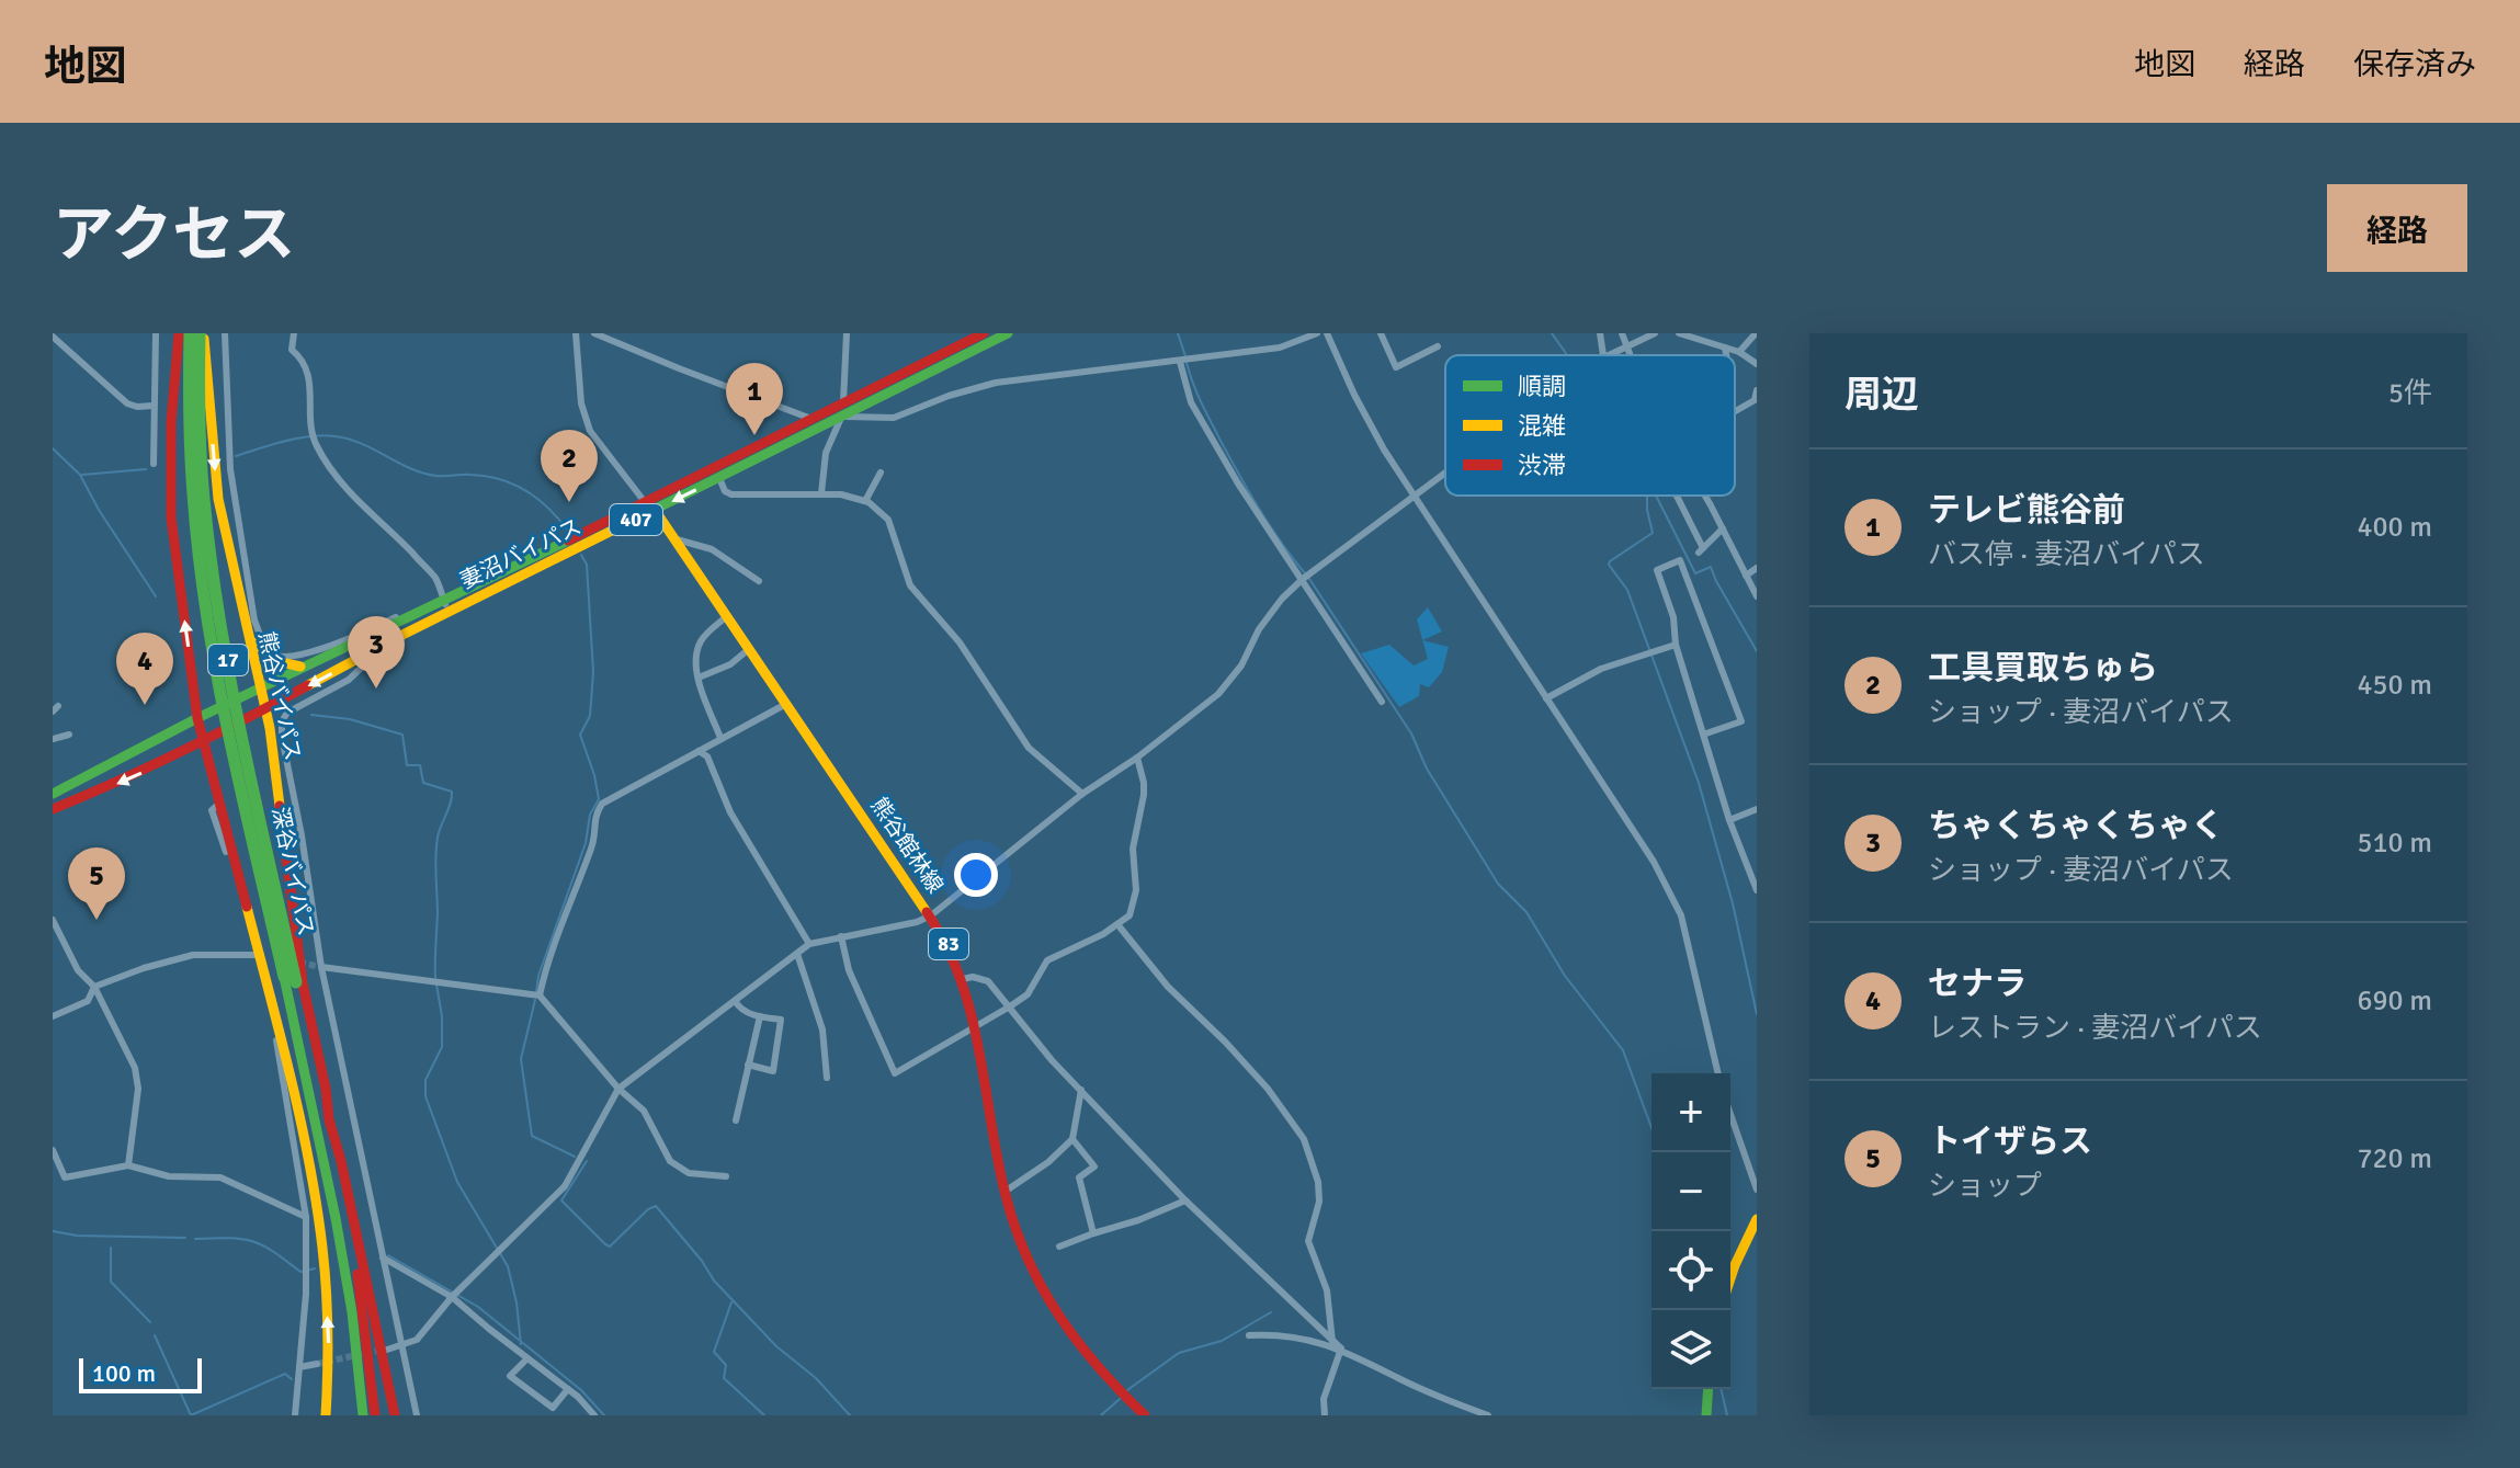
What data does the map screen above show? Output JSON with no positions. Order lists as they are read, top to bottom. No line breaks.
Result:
{"streets":{"main road":["407","妻沼バイパス","17","熊谷バイパス","熊谷館林線","深谷バイパス","83"]},"crossings":[["妻沼バイパス","17"],["妻沼バイパス","熊谷バイパス"],["妻沼バイパス","熊谷館林線"],["17","熊谷バイパス"],["17","深谷バイパス"],["熊谷バイパス","深谷バイパス"]],"legend":["順調","混雑","渋滞"],"scale_bar":"100 m","page":{"header":"地図","nav":["地図","経路","保存済み"],"title":"アクセス","buttons":"経路","heading":["周辺","5件"],"pins":["1","2","3","4","5"],"list":[{"mark":"1","name":"テレビ熊谷前","note":"バス停 · 妻沼バイパス","value":"400 m"},{"mark":"2","name":"工具買取ちゅら","note":"ショップ · 妻沼バイパス","value":"450 m"},{"mark":"3","name":"ちゃくちゃくちゃく","note":"ショップ · 妻沼バイパス","value":"510 m"},{"mark":"4","name":"セナラ","note":"レストラン · 妻沼バイパス","value":"690 m"},{"mark":"5","name":"トイザらス","note":"ショップ","value":"720 m"}],"map_buttons":["+","−"],"scale":"100 m"}}
